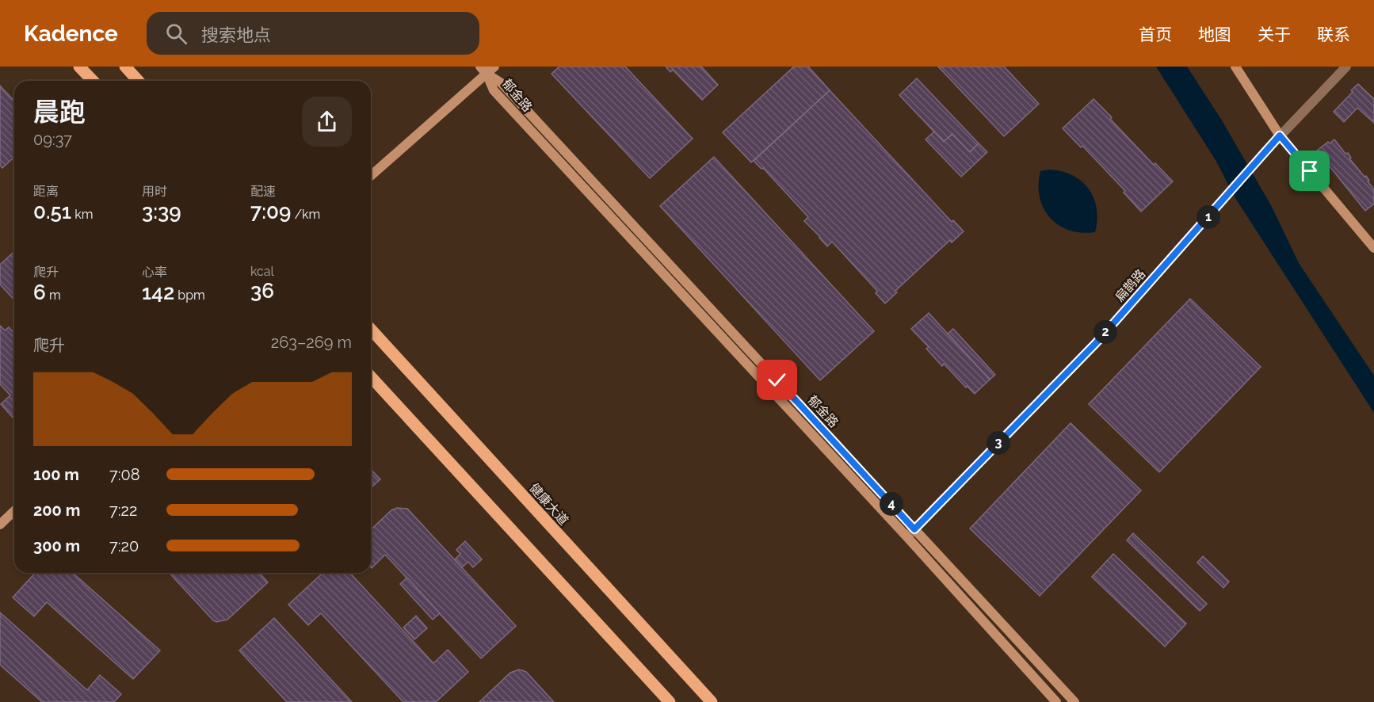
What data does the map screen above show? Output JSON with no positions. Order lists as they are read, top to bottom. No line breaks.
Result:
{"streets":{"main road":["健康大道"],"street":["郁金路","扁鹊路"]},"crossings":[["郁金路","扁鹊路"]],"page":{"header":"Kadence","search":"搜索地点","nav":["首页","地图","关于","联系"],"heading":["晨跑","09:37"],"stats":[["距离","0.51 km"],["用时","3:39"],["配速","7:09 /km"],["爬升","6 m"],["心率","142 bpm"],["kcal","36"]],"pins":["1","2","3","4"],"chart":["爬升","263–269 m"],"list":[{"name":"100 m","note":"7:08"},{"name":"200 m","note":"7:22"},{"name":"300 m","note":"7:20"}]}}
